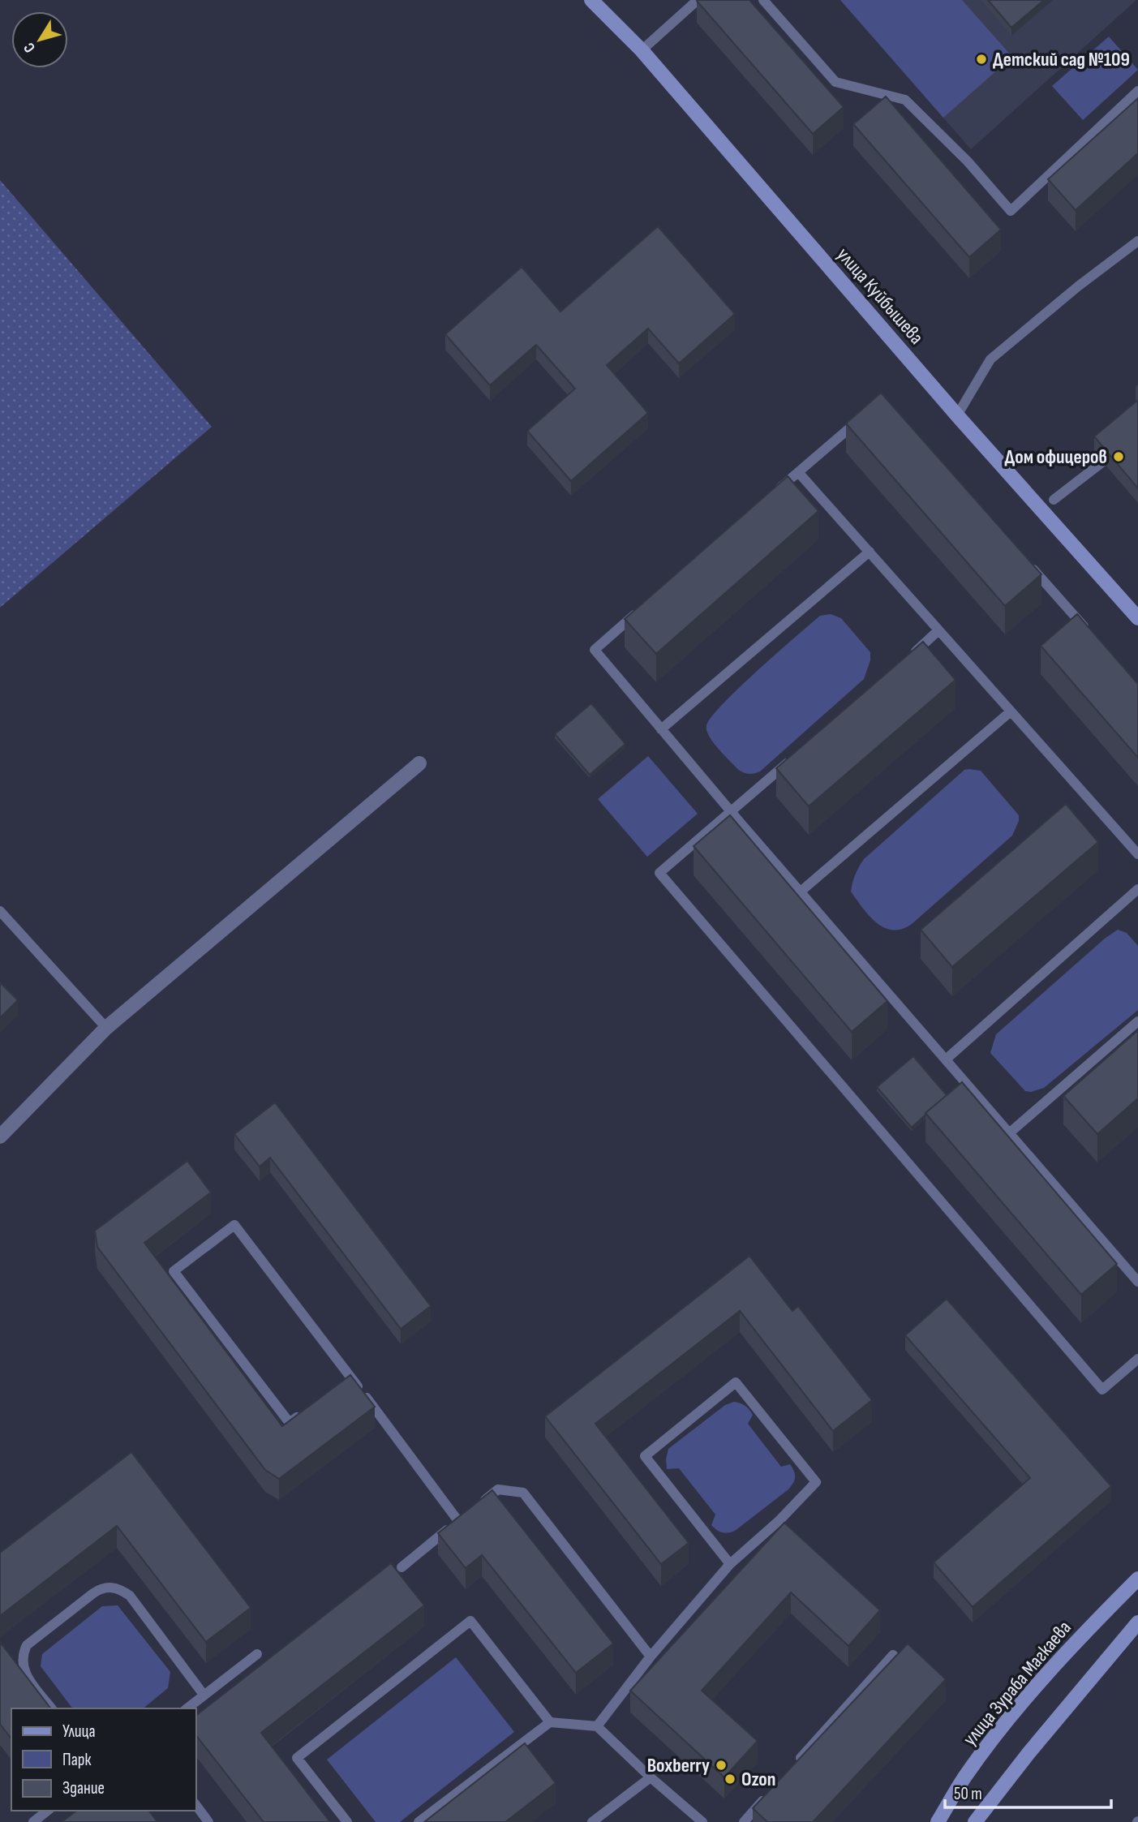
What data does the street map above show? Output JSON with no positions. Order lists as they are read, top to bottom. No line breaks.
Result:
{"streets":{"street":["улица Куйбышева","улица Зураба Магкаева"]},"places":["Детский сад №109","Дом офицеров","Boxberry","Ozon"],"legend":["Улица","Парк","Здание"],"scale_bar":"50 m","north":"bottom left"}
